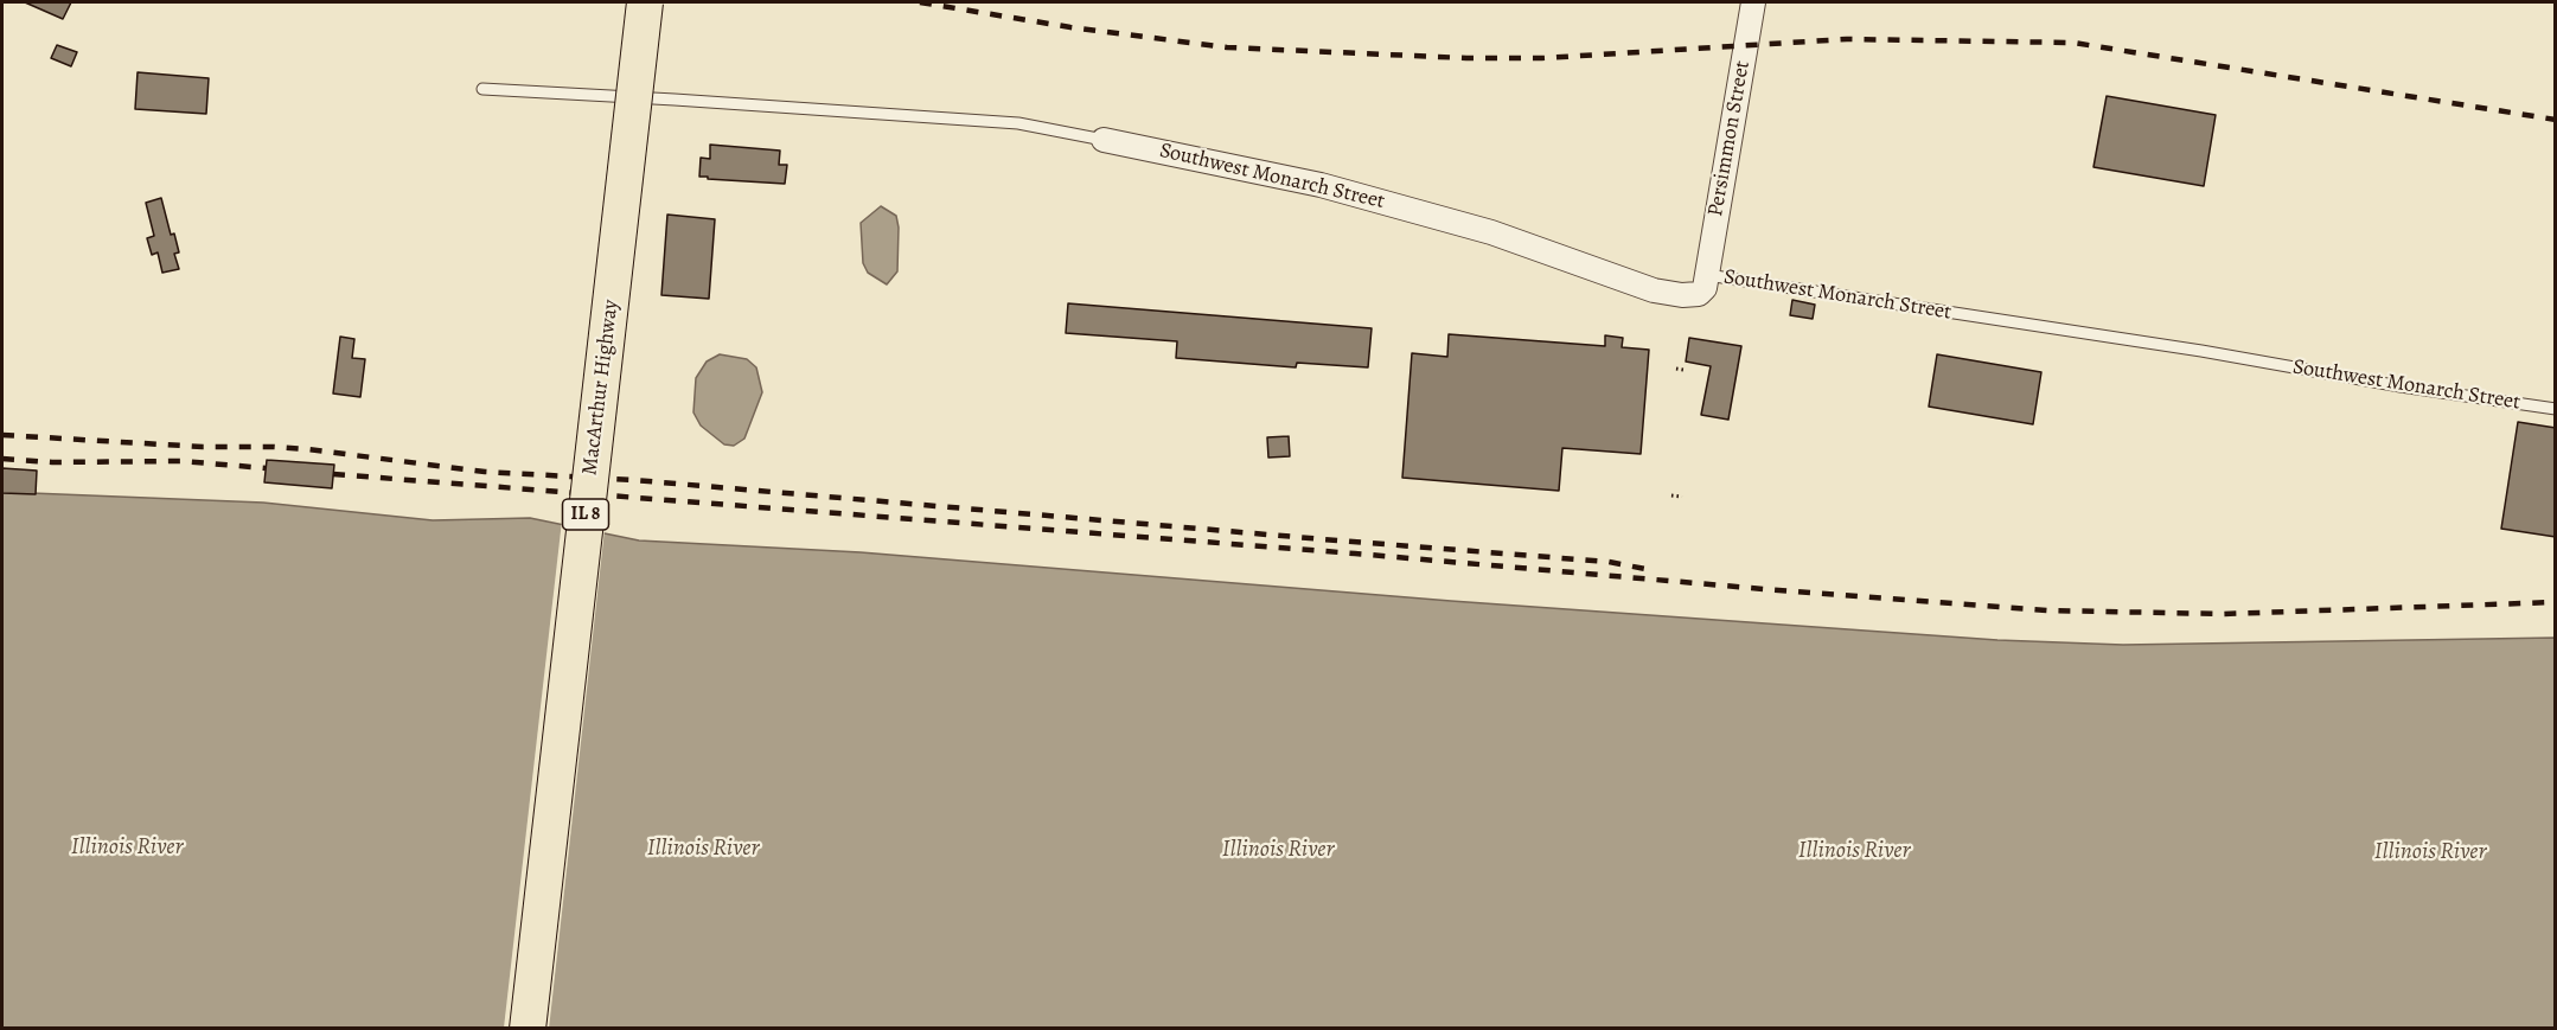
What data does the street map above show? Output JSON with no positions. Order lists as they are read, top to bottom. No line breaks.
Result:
{"streets":{"main road":["MacArthur Highway","IL 8"],"street":["Persimmon Street","Southwest Monarch Street"]},"crossings":[["Persimmon Street","Southwest Monarch Street"]],"water":["Illinois River"]}
